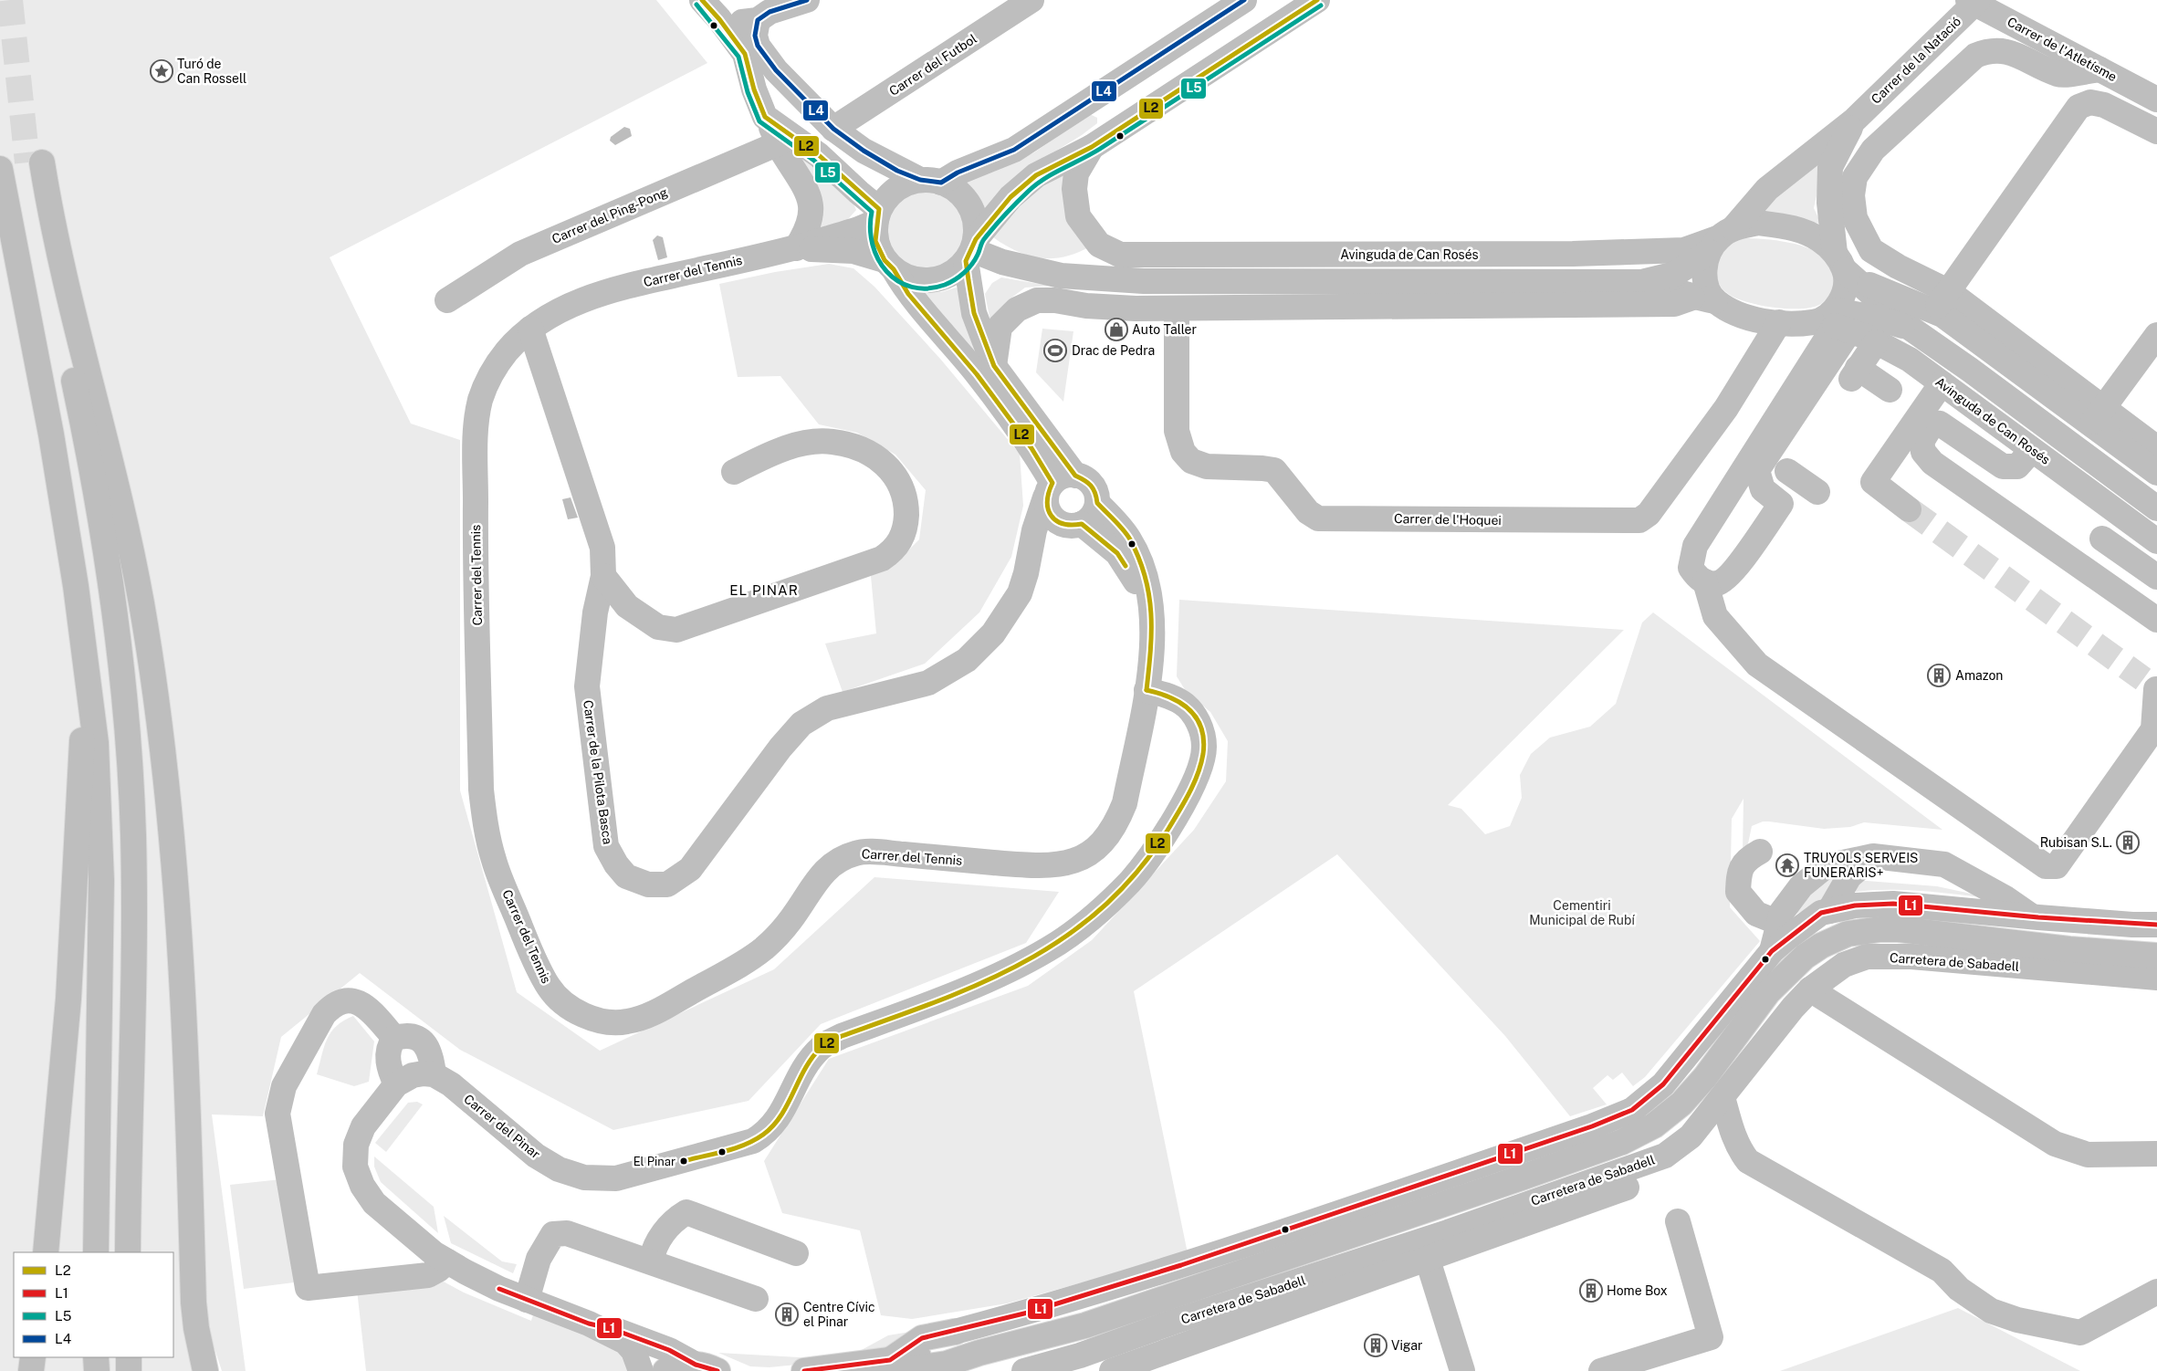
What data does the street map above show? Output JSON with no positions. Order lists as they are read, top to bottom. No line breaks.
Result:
{"streets":{"main road":["Carrer de l'Atletísme","Carrer de la Natació","Carrer del Futbol","Carrer del Ping-Pong","Avinguda de Can Rosés","Carrer del Tennis","Carrer de l'Hoquei","Carrer de la Pilota Basca","Carretera de Sabadell","Carrer del Pinar"]},"crossings":[["Carrer de l'Atletísme","Carrer de la Natació"],["Carrer de la Natació","Avinguda de Can Rosés"],["Carrer de la Natació","Carrer de l'Hoquei"],["Avinguda de Can Rosés","Carrer del Tennis"],["Avinguda de Can Rosés","Carrer de l'Hoquei"],["Carrer del Tennis","Carrer de la Pilota Basca"],["Carrer del Tennis","Carrer del Pinar"]],"districts":["EL PINAR"],"parks":["Cementiri Municipal de Rubí"],"places":{"place":["Turó de Can Rossell"],"shop":["Auto Taller"],"sports":["Drac de Pedra"],"building":["Amazon","Rubisan S.L.","Home Box","Centre Cívic el Pinar","Vigar"],"temple":["TRUYOLS SERVEIS FUNERARIS+"],"other":["El Pinar"]},"lines":["transit line L2","transit line L4","transit line L5","transit line L1"],"legend":["L2","L1","L5","L4"]}
